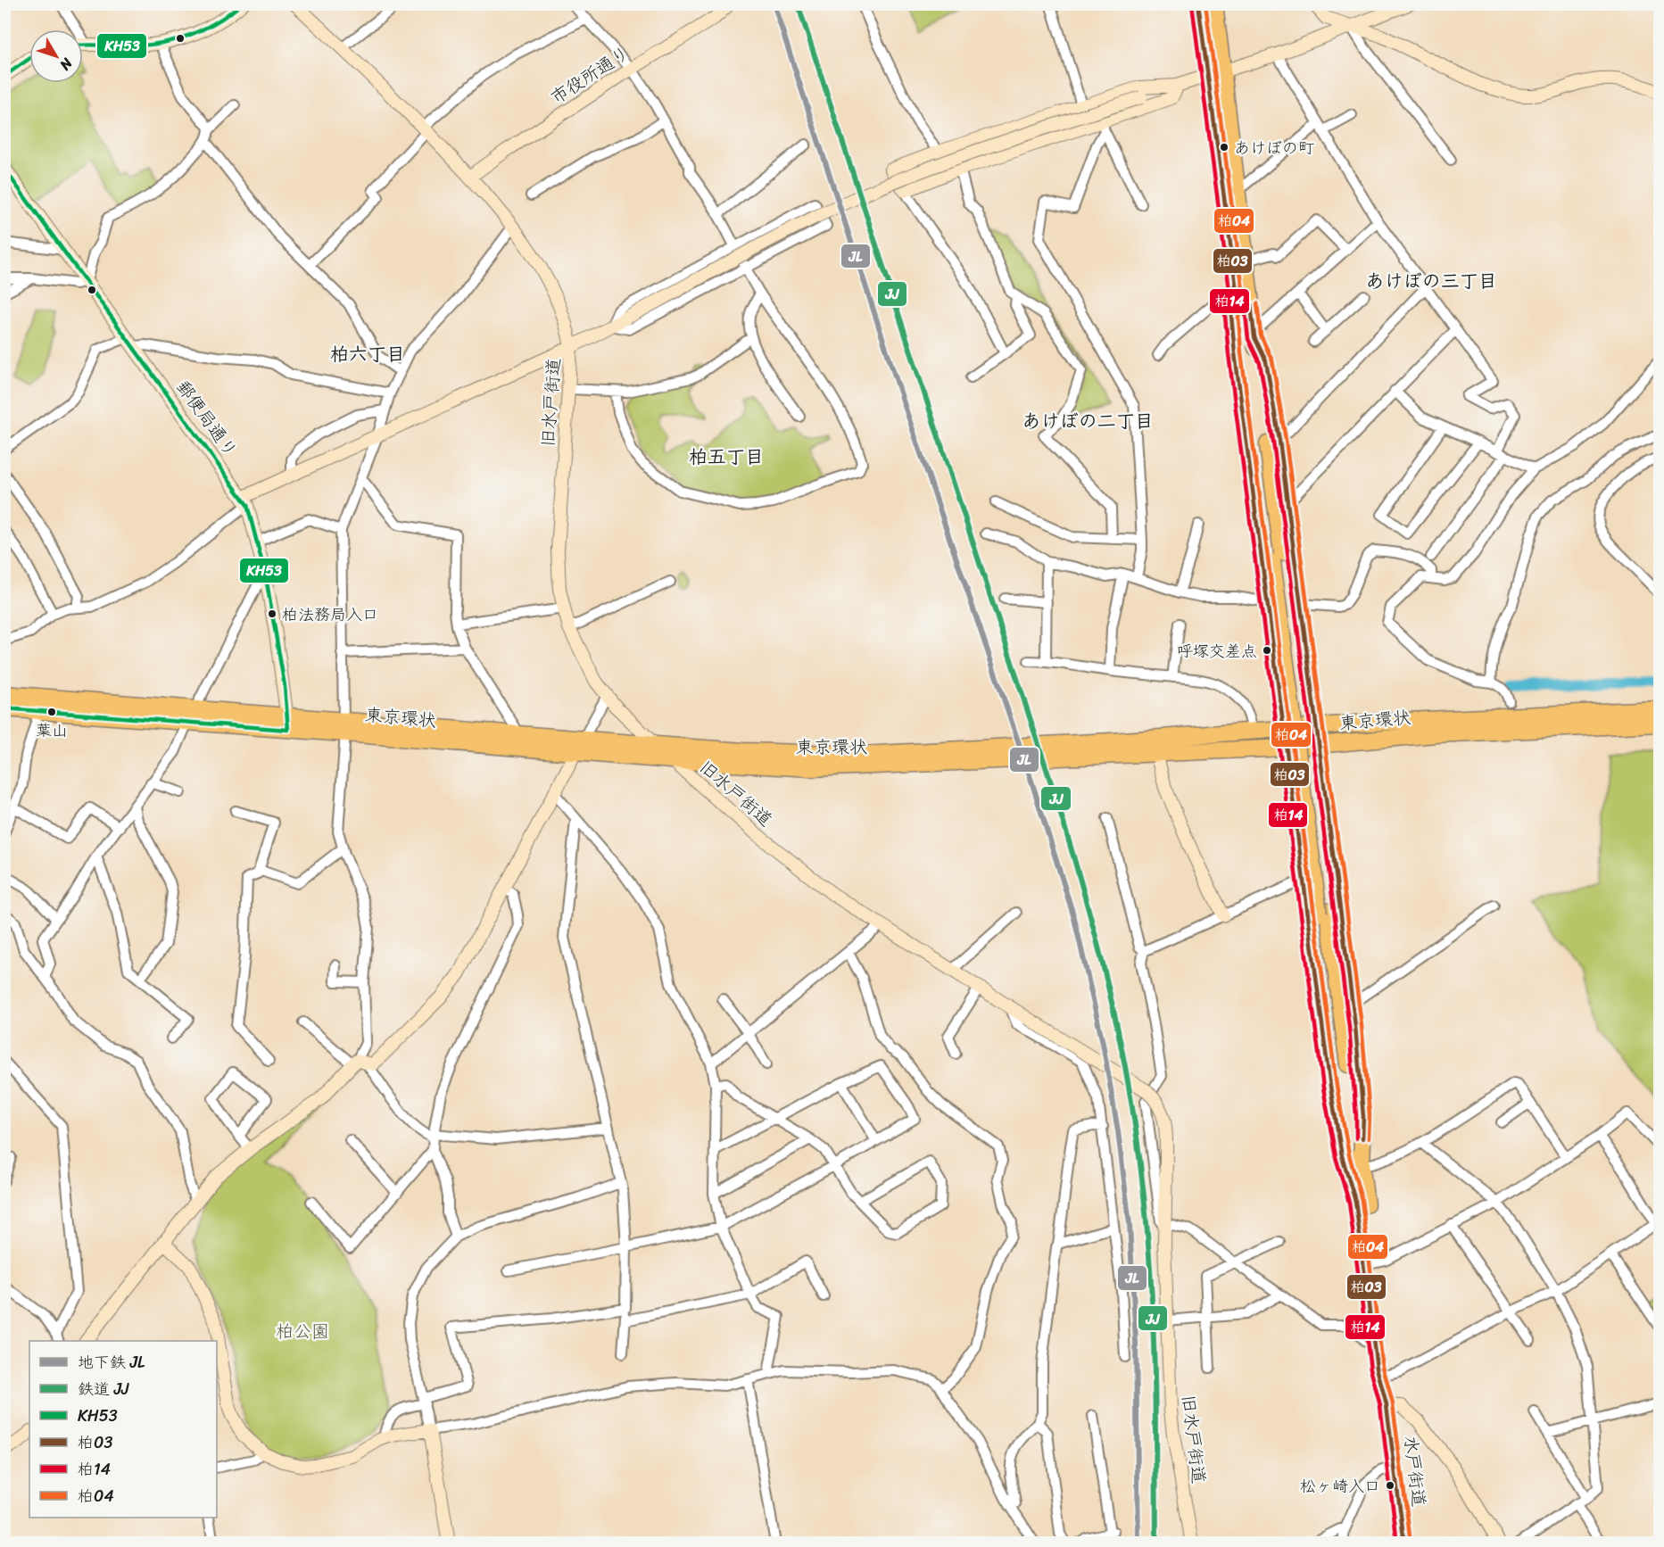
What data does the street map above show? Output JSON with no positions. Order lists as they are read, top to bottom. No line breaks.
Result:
{"streets":{"highway":["東京環状","水戸街道"],"street":["市役所通り","旧水戸街道","郵便局通り"]},"crossings":[["市役所通り","旧水戸街道"],["旧水戸街道","東京環状"],["郵便局通り","東京環状"]],"districts":["あけぼの三丁目","柏六丁目","あけぼの二丁目","柏五丁目"],"parks":["柏公園"],"places":["あけぼの町","柏法務局入口","呼塚交差点","葉山","松ヶ崎入口"],"lines":["metro line JL","rail line JJ","transit line KH53","transit line 柏03","transit line 柏04","transit line 柏14"],"legend":["地下鉄 JL","鉄道 JJ","KH53","柏03","柏14","柏04"],"north":"bottom right"}
